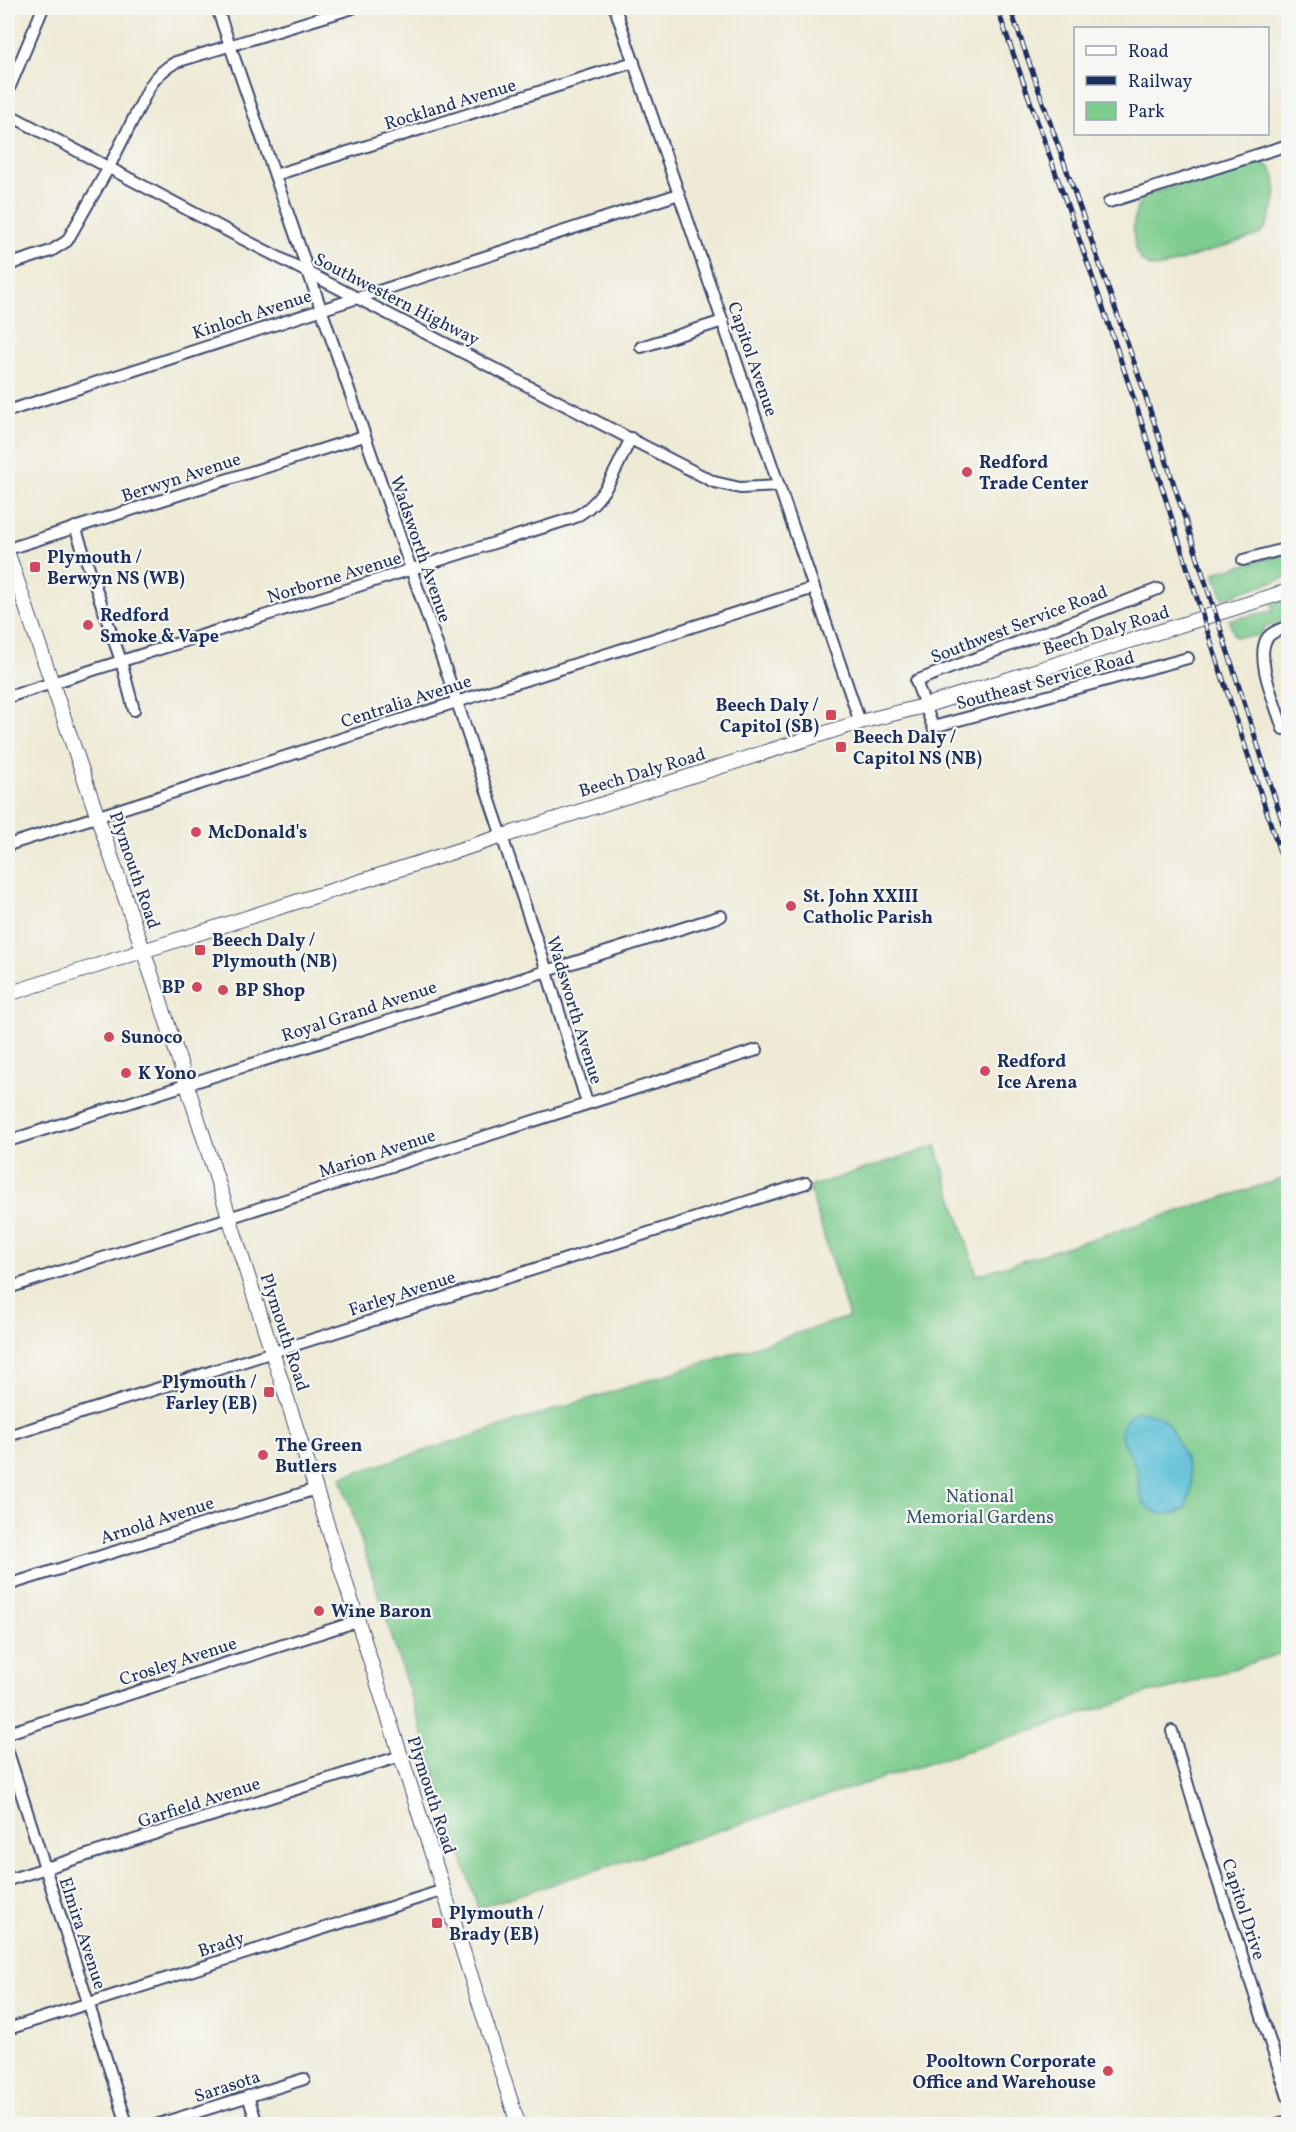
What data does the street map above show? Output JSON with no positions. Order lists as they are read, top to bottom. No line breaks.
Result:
{"streets":{"main road":["Beech Daly Road","Plymouth Road"],"street":["Rockland Avenue","Southwestern Highway","Kinloch Avenue","Capitol Avenue","Berwyn Avenue","Wadsworth Avenue","Norborne Avenue","Southwest Service Road","Southeast Service Road","Centralia Avenue","Royal Grand Avenue","Marion Avenue","Farley Avenue","Arnold Avenue","Crosley Avenue","Garfield Avenue","Capitol Drive","Elmira Avenue","Brady","Sarasota"]},"crossings":[["Rockland Avenue","Capitol Avenue"],["Rockland Avenue","Wadsworth Avenue"],["Southwestern Highway","Kinloch Avenue"],["Southwestern Highway","Capitol Avenue"],["Southwestern Highway","Wadsworth Avenue"],["Southwestern Highway","Norborne Avenue"],["Kinloch Avenue","Capitol Avenue"],["Kinloch Avenue","Wadsworth Avenue"],["Capitol Avenue","Beech Daly Road"],["Capitol Avenue","Centralia Avenue"],["Berwyn Avenue","Wadsworth Avenue"],["Wadsworth Avenue","Norborne Avenue"],["Wadsworth Avenue","Beech Daly Road"],["Wadsworth Avenue","Centralia Avenue"],["Wadsworth Avenue","Royal Grand Avenue"],["Wadsworth Avenue","Marion Avenue"],["Norborne Avenue","Plymouth Road"],["Southwest Service Road","Beech Daly Road"],["Southwest Service Road","Southeast Service Road"],["Beech Daly Road","Southeast Service Road"],["Beech Daly Road","Plymouth Road"],["Centralia Avenue","Plymouth Road"],["Plymouth Road","Royal Grand Avenue"],["Plymouth Road","Marion Avenue"],["Plymouth Road","Farley Avenue"],["Plymouth Road","Arnold Avenue"],["Plymouth Road","Crosley Avenue"],["Plymouth Road","Garfield Avenue"],["Plymouth Road","Brady"],["Garfield Avenue","Elmira Avenue"],["Elmira Avenue","Brady"]],"parks":["National Memorial Gardens"],"places":{"other":["Redford Trade Center","Redford Smoke & Vape","McDonald's","St. John XXIII Catholic Parish","BP","BP Shop","Sunoco","Redford Ice Arena","K Yono","The Green Butlers","Wine Baron","Pooltown Corporate Office and Warehouse"],"transit":["Plymouth / Berwyn NS (WB)","Beech Daly / Capitol (SB)","Beech Daly / Capitol NS (NB)","Beech Daly / Plymouth (NB)","Plymouth / Farley (EB)","Plymouth / Brady (EB)"]},"legend":["Road","Railway","Park"]}
